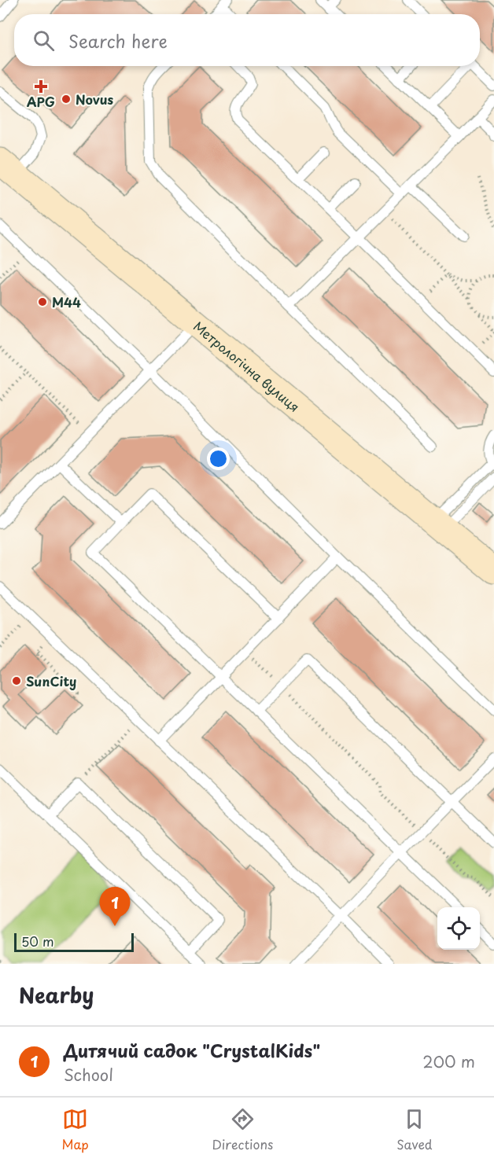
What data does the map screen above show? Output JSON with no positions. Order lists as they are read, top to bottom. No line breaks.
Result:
{"streets":{"street":["Метрологічна вулиця"]},"places":{"health":["APG"],"other":["Novus","M44","SunCity"]},"scale_bar":"50 m","page":{"search":"Search here","pins":"1","scale":"50 m","heading":"Nearby","list":[{"mark":"1","name":"Дитячий садок \"CrystalKids\"","note":"School","value":"200 m"}],"nav":["Map","Directions","Saved"]}}
